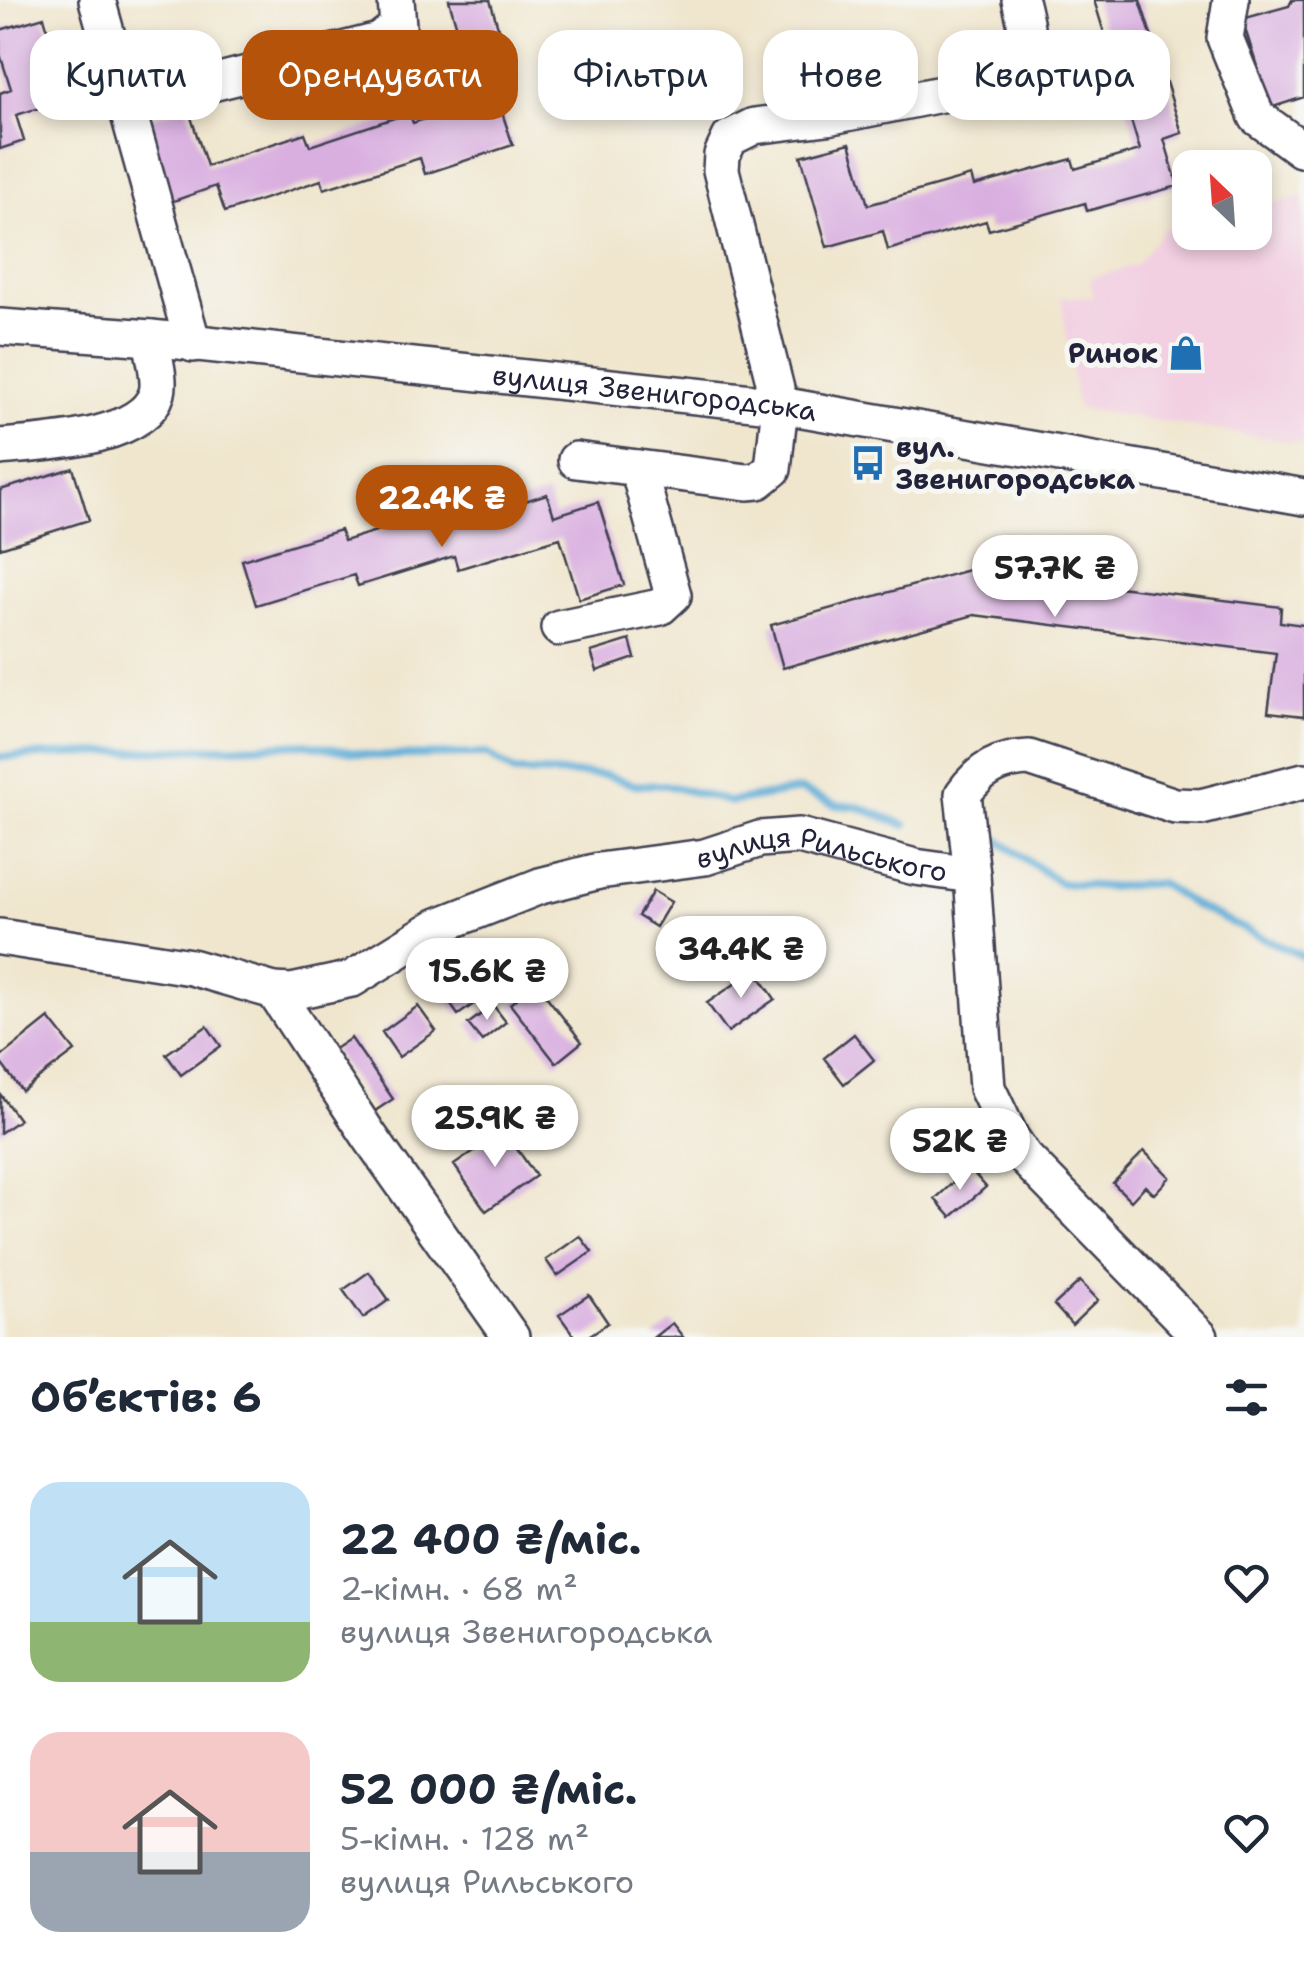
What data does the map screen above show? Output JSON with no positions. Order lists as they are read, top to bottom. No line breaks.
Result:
{"streets":{"street":["вулиця Звенигородська","вулиця Рильського"]},"places":{"shop":["Ринок"],"bus stop":["вул. Звенигородська"]},"north":"top left","page":{"chip":["Купити","Орендувати","Фільтри","Нове","Квартира"],"price":["22.4K ₴","57.7K ₴","34.4K ₴","15.6K ₴","25.9K ₴","52K ₴"],"heading":"Об’єктів: 6","list":[{"name":"22 400 ₴/міс.","note":"2-кімн. · 68 m² · вулиця Звенигородська"},{"name":"52 000 ₴/міс.","note":"5-кімн. · 128 m² · вулиця Рильського"}]}}
